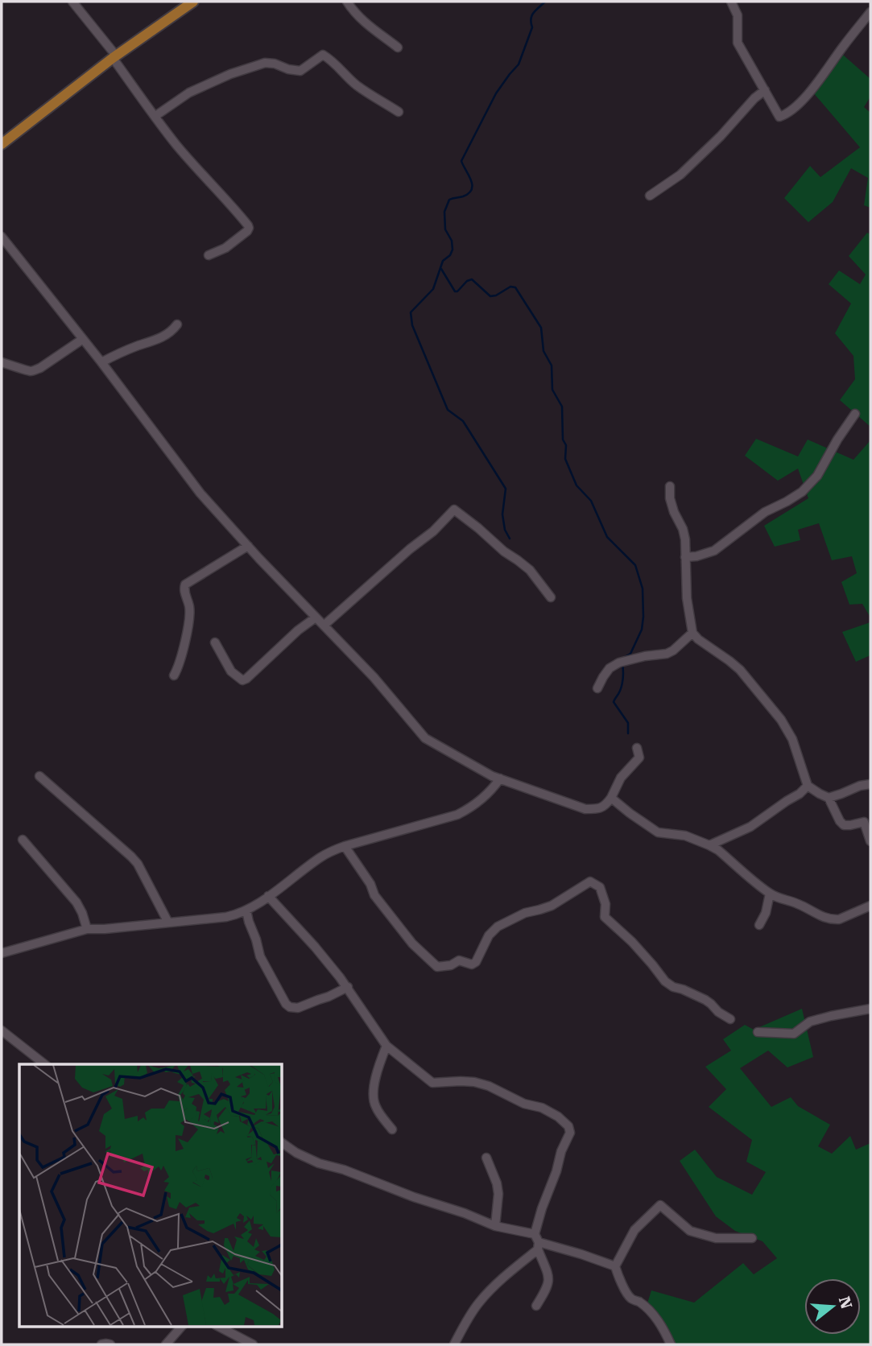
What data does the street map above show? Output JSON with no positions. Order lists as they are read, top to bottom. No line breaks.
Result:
{"north":"right"}
